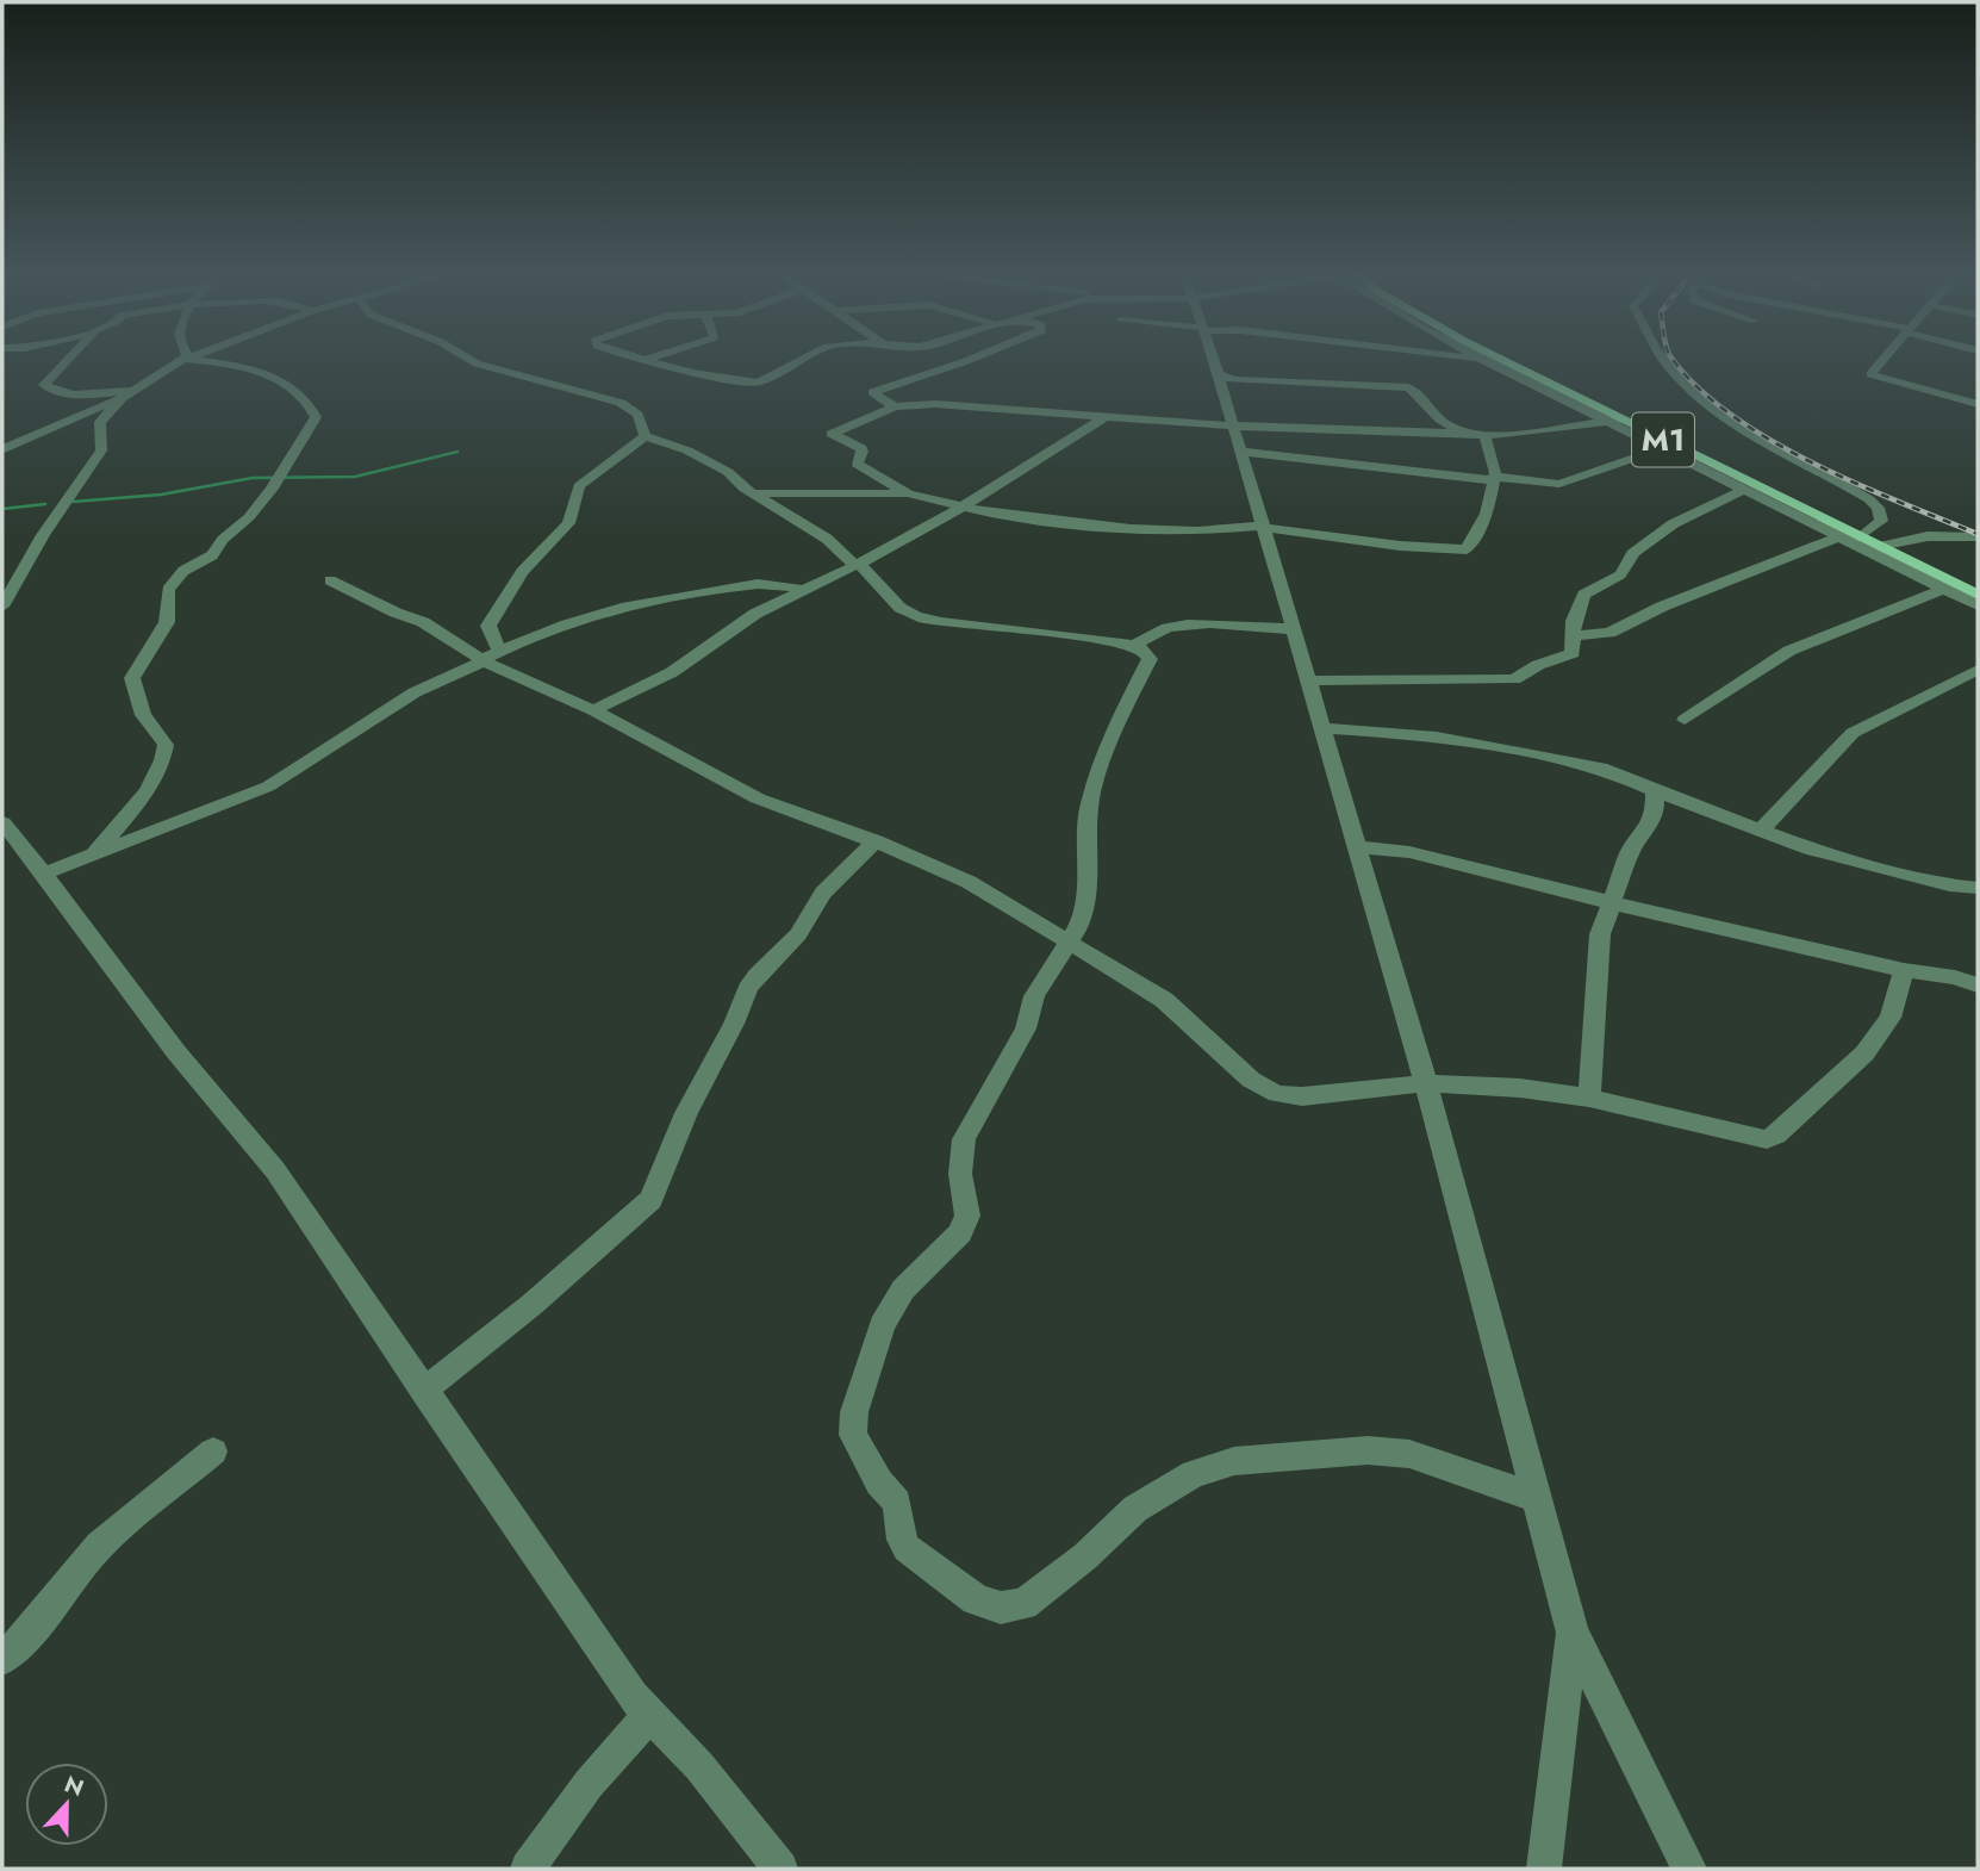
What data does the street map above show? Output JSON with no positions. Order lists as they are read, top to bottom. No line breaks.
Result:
{"streets":{"main road":["M1"]},"north":"top"}
